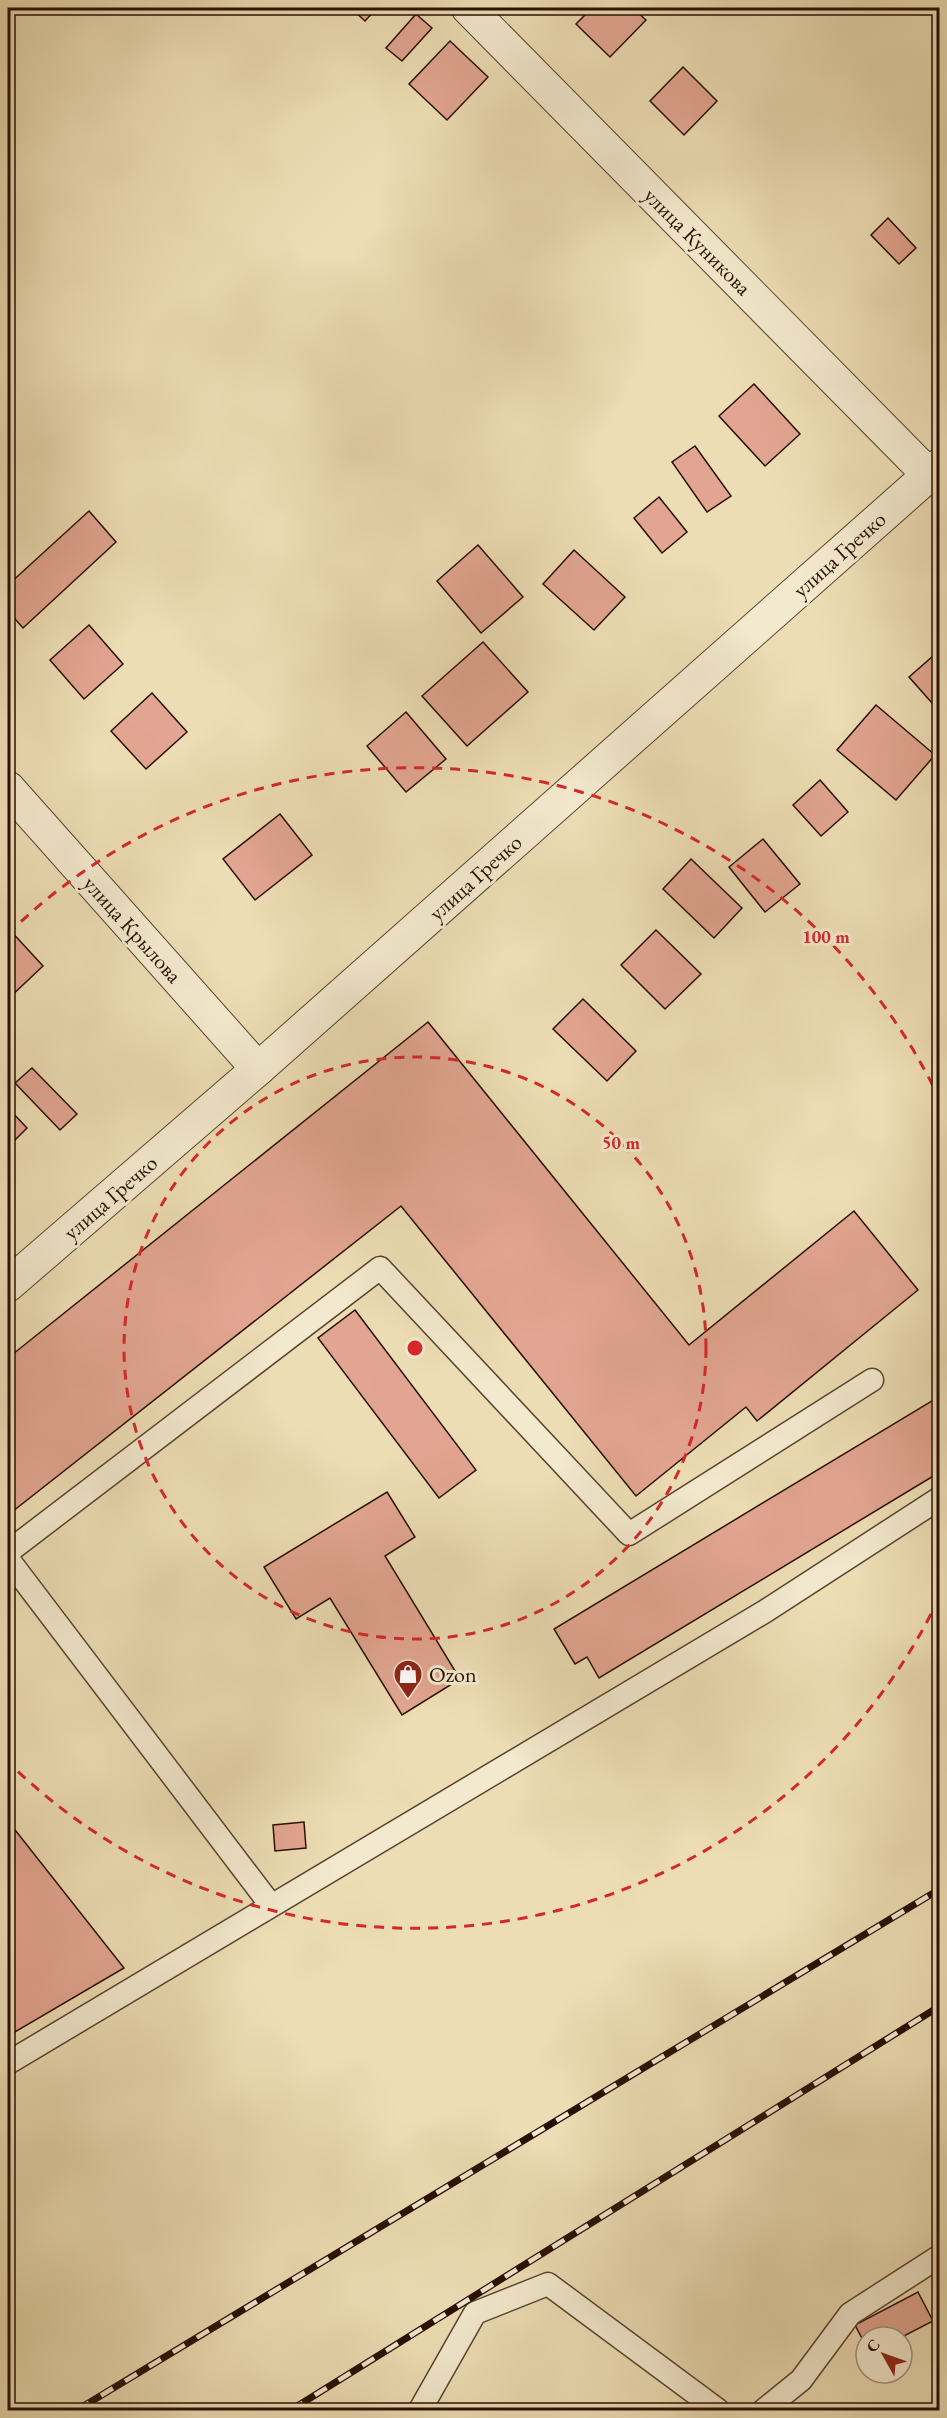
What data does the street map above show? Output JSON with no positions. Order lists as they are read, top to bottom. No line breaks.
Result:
{"streets":{"street":["улица Куникова","улица Гречко","улица Крылова"]},"crossings":[["улица Куникова","улица Гречко"],["улица Гречко","улица Крылова"]],"places":{"shop":["Ozon"]},"north":"top left","rings":["100 m","50 m"]}
